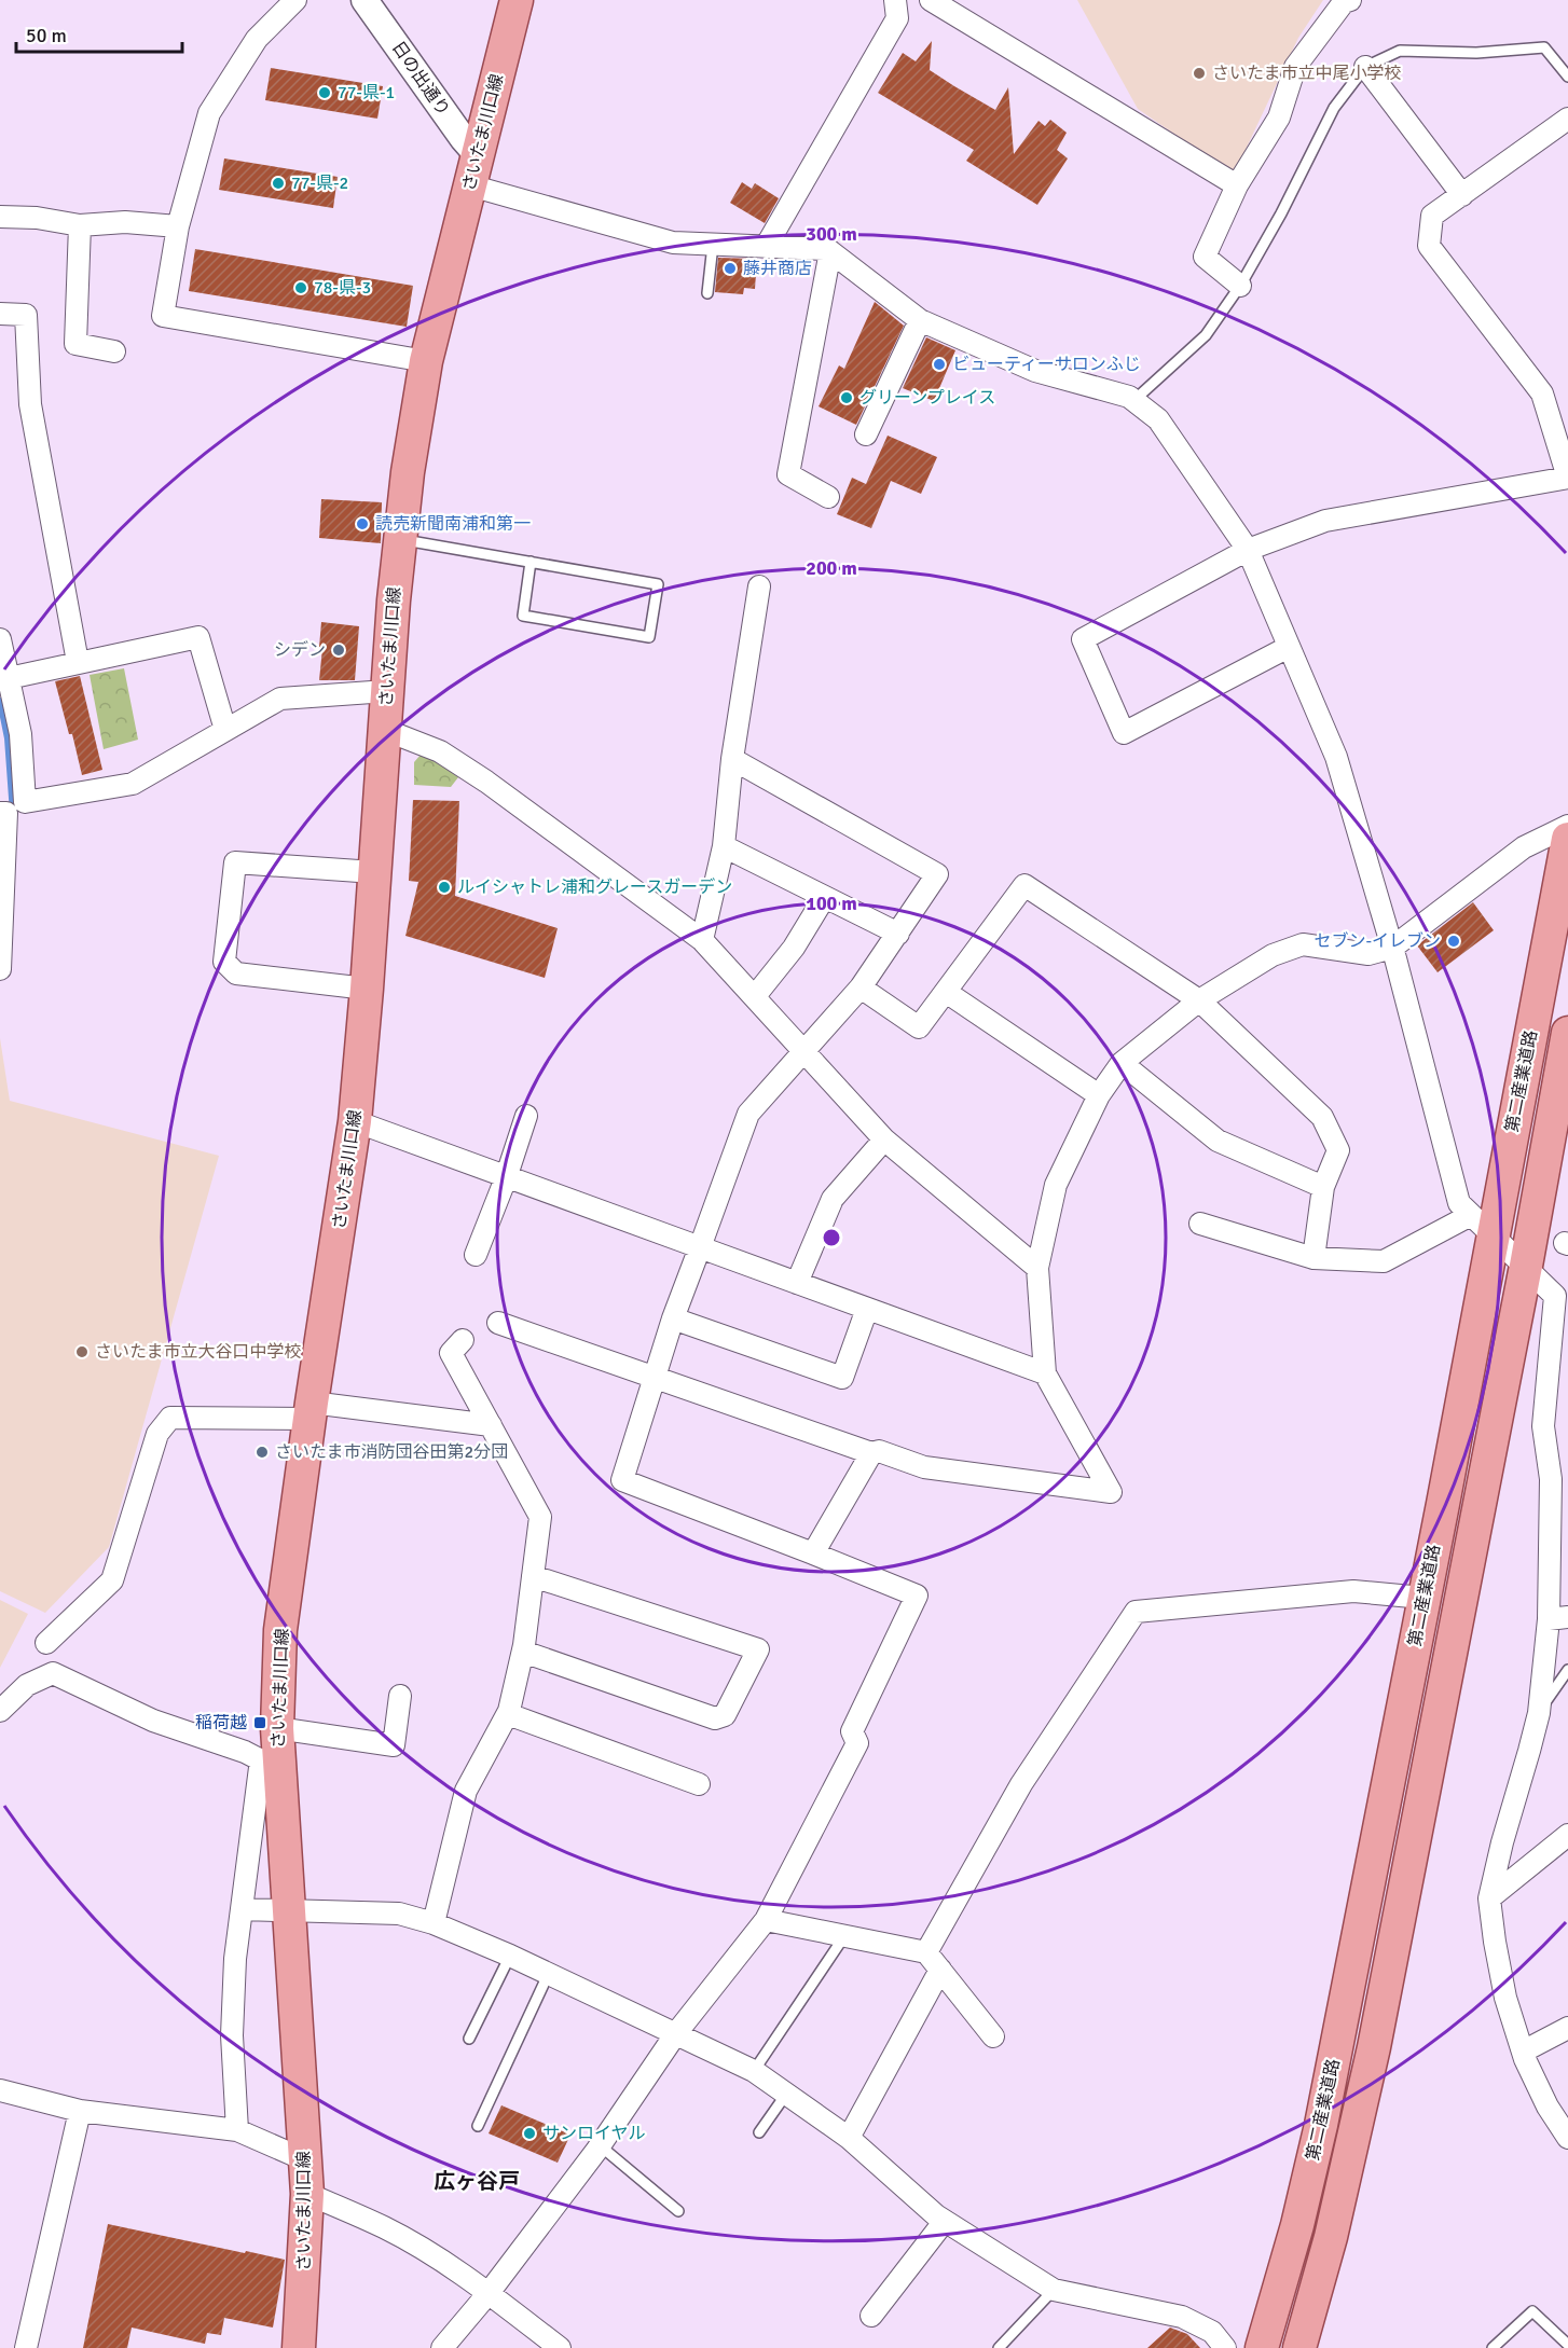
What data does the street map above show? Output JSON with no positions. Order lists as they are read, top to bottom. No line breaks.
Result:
{"streets":{"main road":["さいたま川口線","第二産業道路"],"street":["日の出通り"]},"crossings":[["日の出通り","さいたま川口線"]],"districts":["広ヶ谷戸"],"places":{"other":["さいたま市立中尾小学校","77-県-1","77-県-2","藤井商店","78-県-3","ビューティーサロンふじ","グリーンプレイス","読売新聞南浦和第一","シデン","ルイシャトレ浦和グレースガーデン","セブン-イレブン","さいたま市立大谷口中学校","さいたま市消防団谷田第2分団","サンロイヤル"],"transit":["稲荷越"]},"scale_bar":"50 m","rings":["300 m","200 m","100 m"]}
